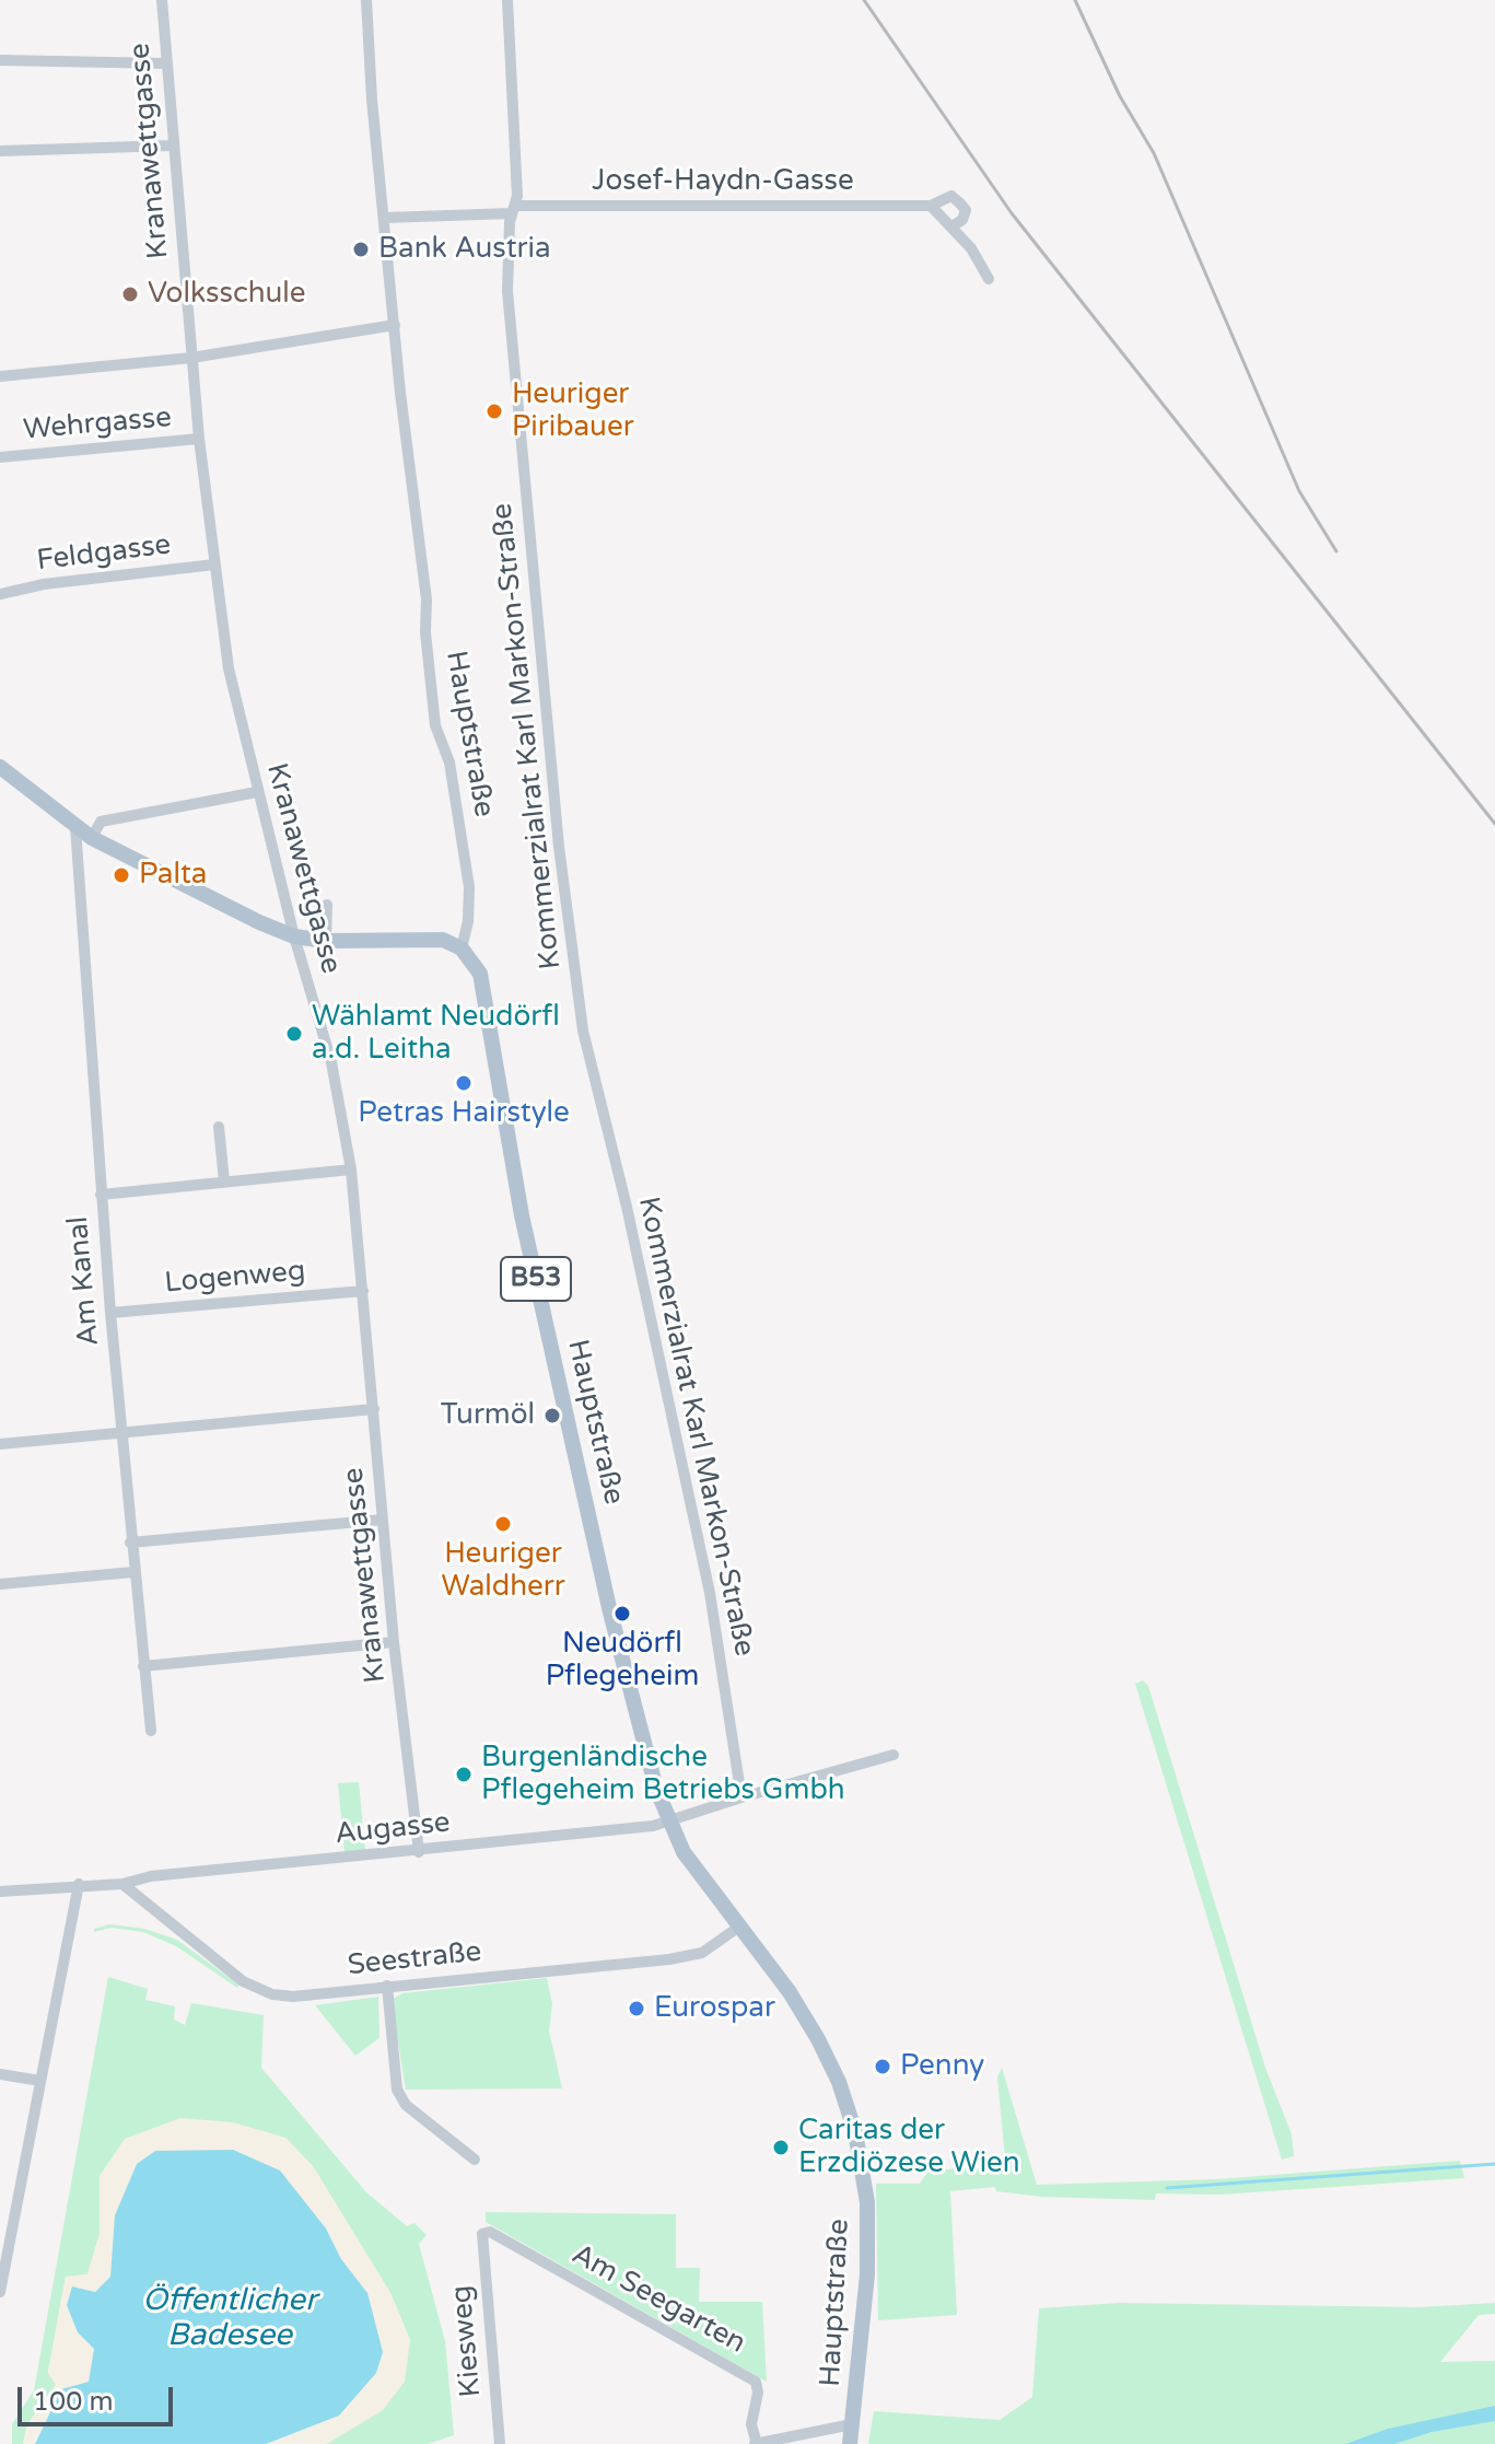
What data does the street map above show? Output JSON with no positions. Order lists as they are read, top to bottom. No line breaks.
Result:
{"streets":{"main road":["Hauptstraße","B53"],"street":["Kranawettgasse","Josef-Haydn-Gasse","Wehrgasse","Feldgasse","Kommerzialrat Karl Markon-Straße","Logenweg","Am Kanal","Augasse","Seestraße","Am Seegarten","Kiesweg"]},"crossings":[["Kranawettgasse","Wehrgasse"],["Kranawettgasse","Feldgasse"],["Kranawettgasse","Logenweg"],["Kranawettgasse","Augasse"],["Josef-Haydn-Gasse","Hauptstraße"],["Josef-Haydn-Gasse","Kommerzialrat Karl Markon-Straße"],["Hauptstraße","Augasse"],["Hauptstraße","Seestraße"],["Logenweg","Am Kanal"],["Augasse","Seestraße"],["Am Seegarten","Kiesweg"]],"water":["Öffentlicher Badesee"],"places":["Bank Austria","Volksschule","Heuriger Piribauer","Palta","Wählamt Neudörfl a.d. Leitha","Petras Hairstyle","Turmöl","Heuriger Waldherr","Neudörfl Pflegeheim","Burgenländische Pflegeheim Betriebs Gmbh","Eurospar","Penny","Caritas der Erzdiözese Wien"],"scale_bar":"100 m"}
